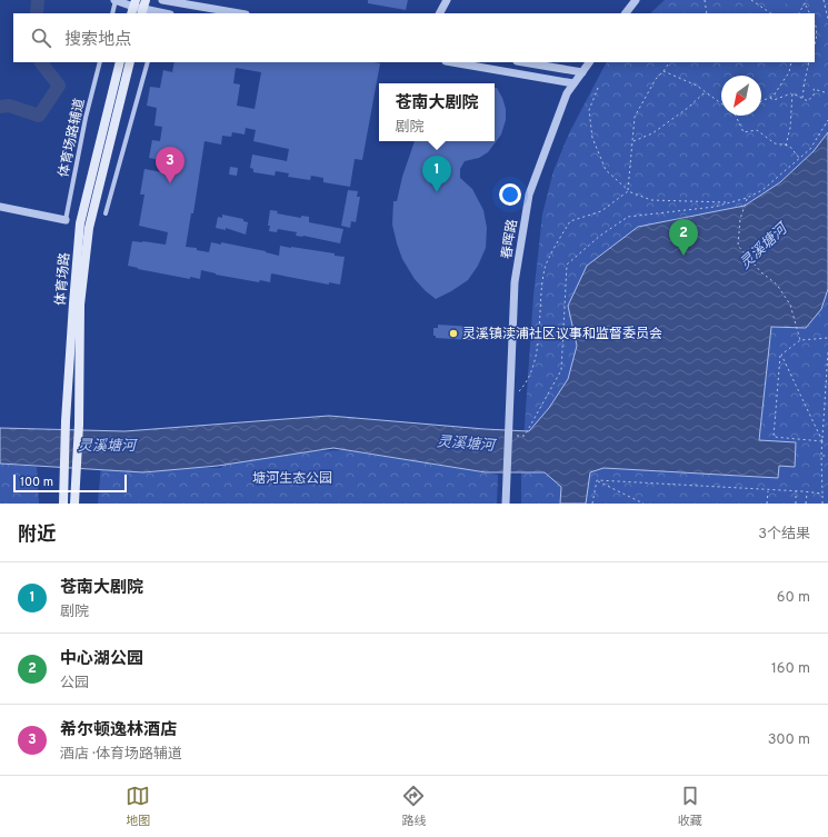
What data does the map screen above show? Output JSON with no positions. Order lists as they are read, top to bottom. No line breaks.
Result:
{"streets":{"main road":["体育场路"],"street":["体育场路辅道","春晖路"]},"water":["灵溪塘河"],"parks":["塘河生态公园"],"places":["灵溪镇渎浦社区议事和监督委员会"],"scale_bar":"100 m","north":"bottom left","page":{"search":"搜索地点","popup":["苍南大剧院","剧院"],"pins":["3","1","2"],"scale":"100 m","heading":["附近","3个结果"],"list":[{"mark":"1","name":"苍南大剧院","note":"剧院","value":"60 m"},{"mark":"2","name":"中心湖公园","note":"公园","value":"160 m"},{"mark":"3","name":"希尔顿逸林酒店","note":"酒店 · 体育场路辅道","value":"300 m"}],"nav":["地图","路线","收藏"]}}
